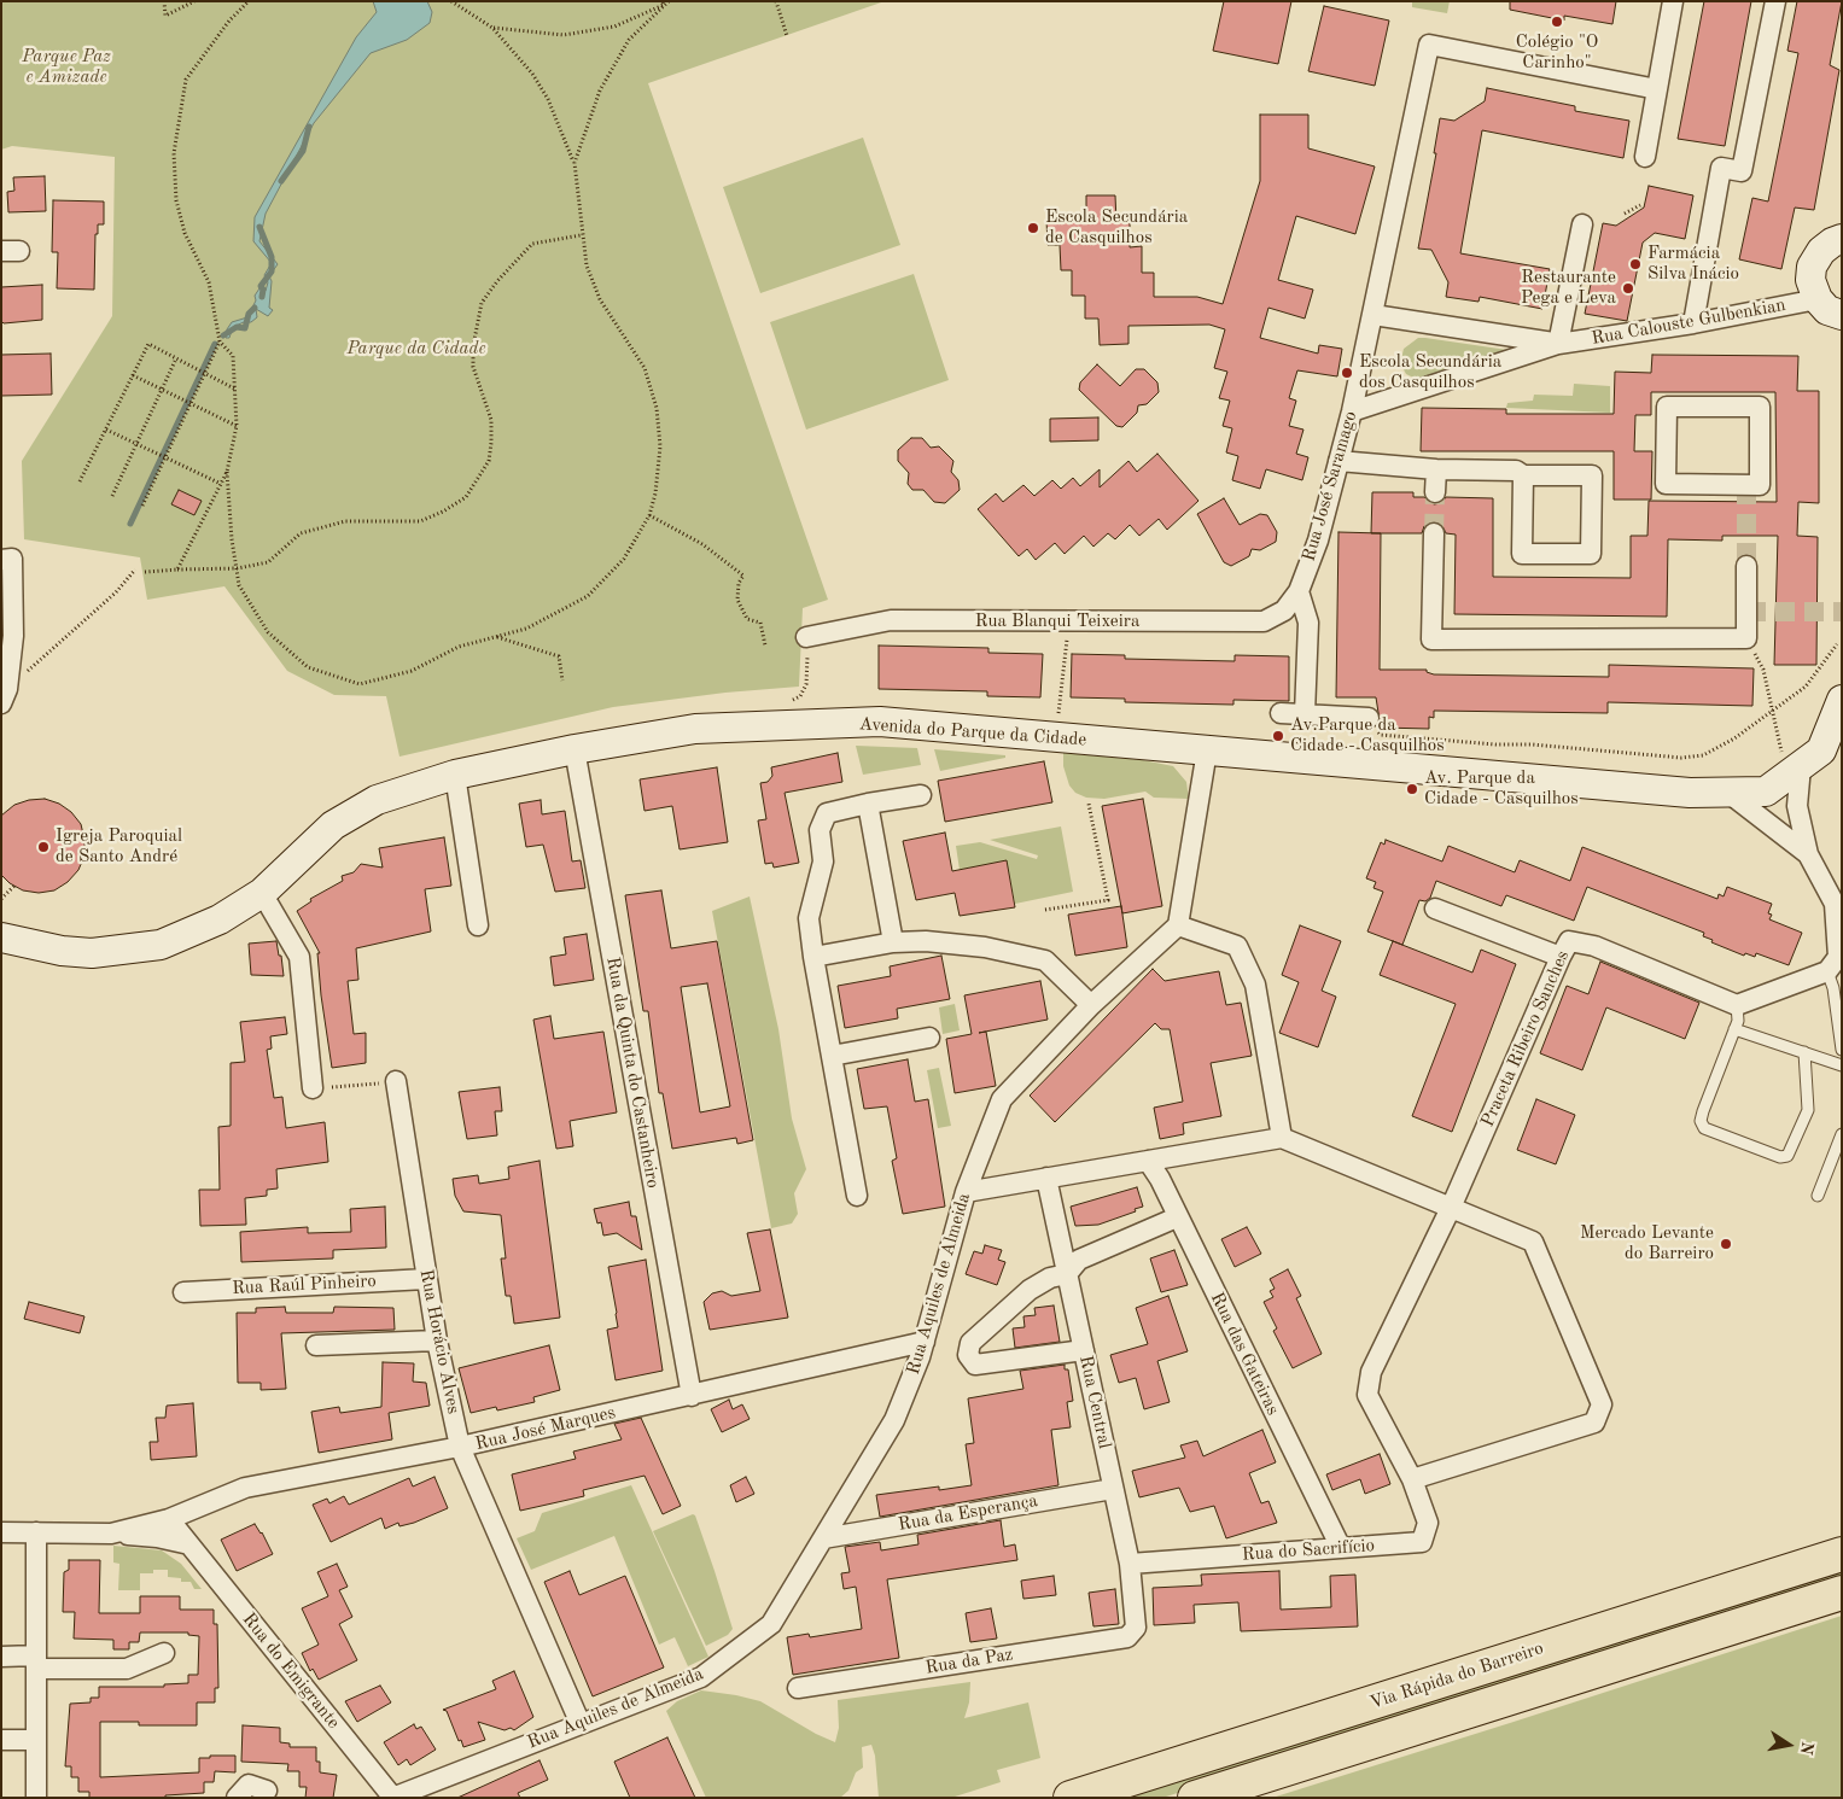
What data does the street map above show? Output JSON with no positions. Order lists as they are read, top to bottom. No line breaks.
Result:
{"streets":{"highway":["Via Rápida do Barreiro"],"street":["Rua Calouste Gulbenkian","Rua José Saramago","Rua Blanqui Teixeira","Avenida do Parque da Cidade","Praceta Ribeiro Sanches","Rua da Quinta do Castanheiro","Rua Aquiles de Almeida","Rua Raúl Pinheiro","Rua Horácio Alves","Rua das Gateiras","Rua Central","Rua José Marques","Rua da Esperança","Rua do Sacrifício","Rua da Paz","Rua do Emigrante"]},"crossings":[["Rua Calouste Gulbenkian","Rua José Saramago"],["Rua José Saramago","Rua Blanqui Teixeira"],["Avenida do Parque da Cidade","Rua da Quinta do Castanheiro"],["Praceta Ribeiro Sanches","Rua do Sacrifício"],["Rua da Quinta do Castanheiro","Rua José Marques"],["Rua Aquiles de Almeida","Rua Horácio Alves"],["Rua Aquiles de Almeida","Rua José Marques"],["Rua Aquiles de Almeida","Rua da Esperança"],["Rua Aquiles de Almeida","Rua do Emigrante"],["Rua Raúl Pinheiro","Rua Horácio Alves"],["Rua Horácio Alves","Rua José Marques"],["Rua das Gateiras","Rua do Sacrifício"],["Rua Central","Rua da Esperança"],["Rua Central","Rua do Sacrifício"],["Rua Central","Rua da Paz"],["Rua José Marques","Rua do Emigrante"]],"parks":["Parque Paz e Amizade","Parque da Cidade"],"places":["Colégio \"O Carinho\"","Escola Secundária de Casquilhos","Farmácia Silva Inácio","Restaurante Pega e Leva","Escola Secundária dos Casquilhos","Av.Parque da Cidade - Casquilhos","Av. Parque da Cidade - Casquilhos","Igreja Paroquial de Santo André","Mercado Levante do Barreiro"],"north":"right"}
